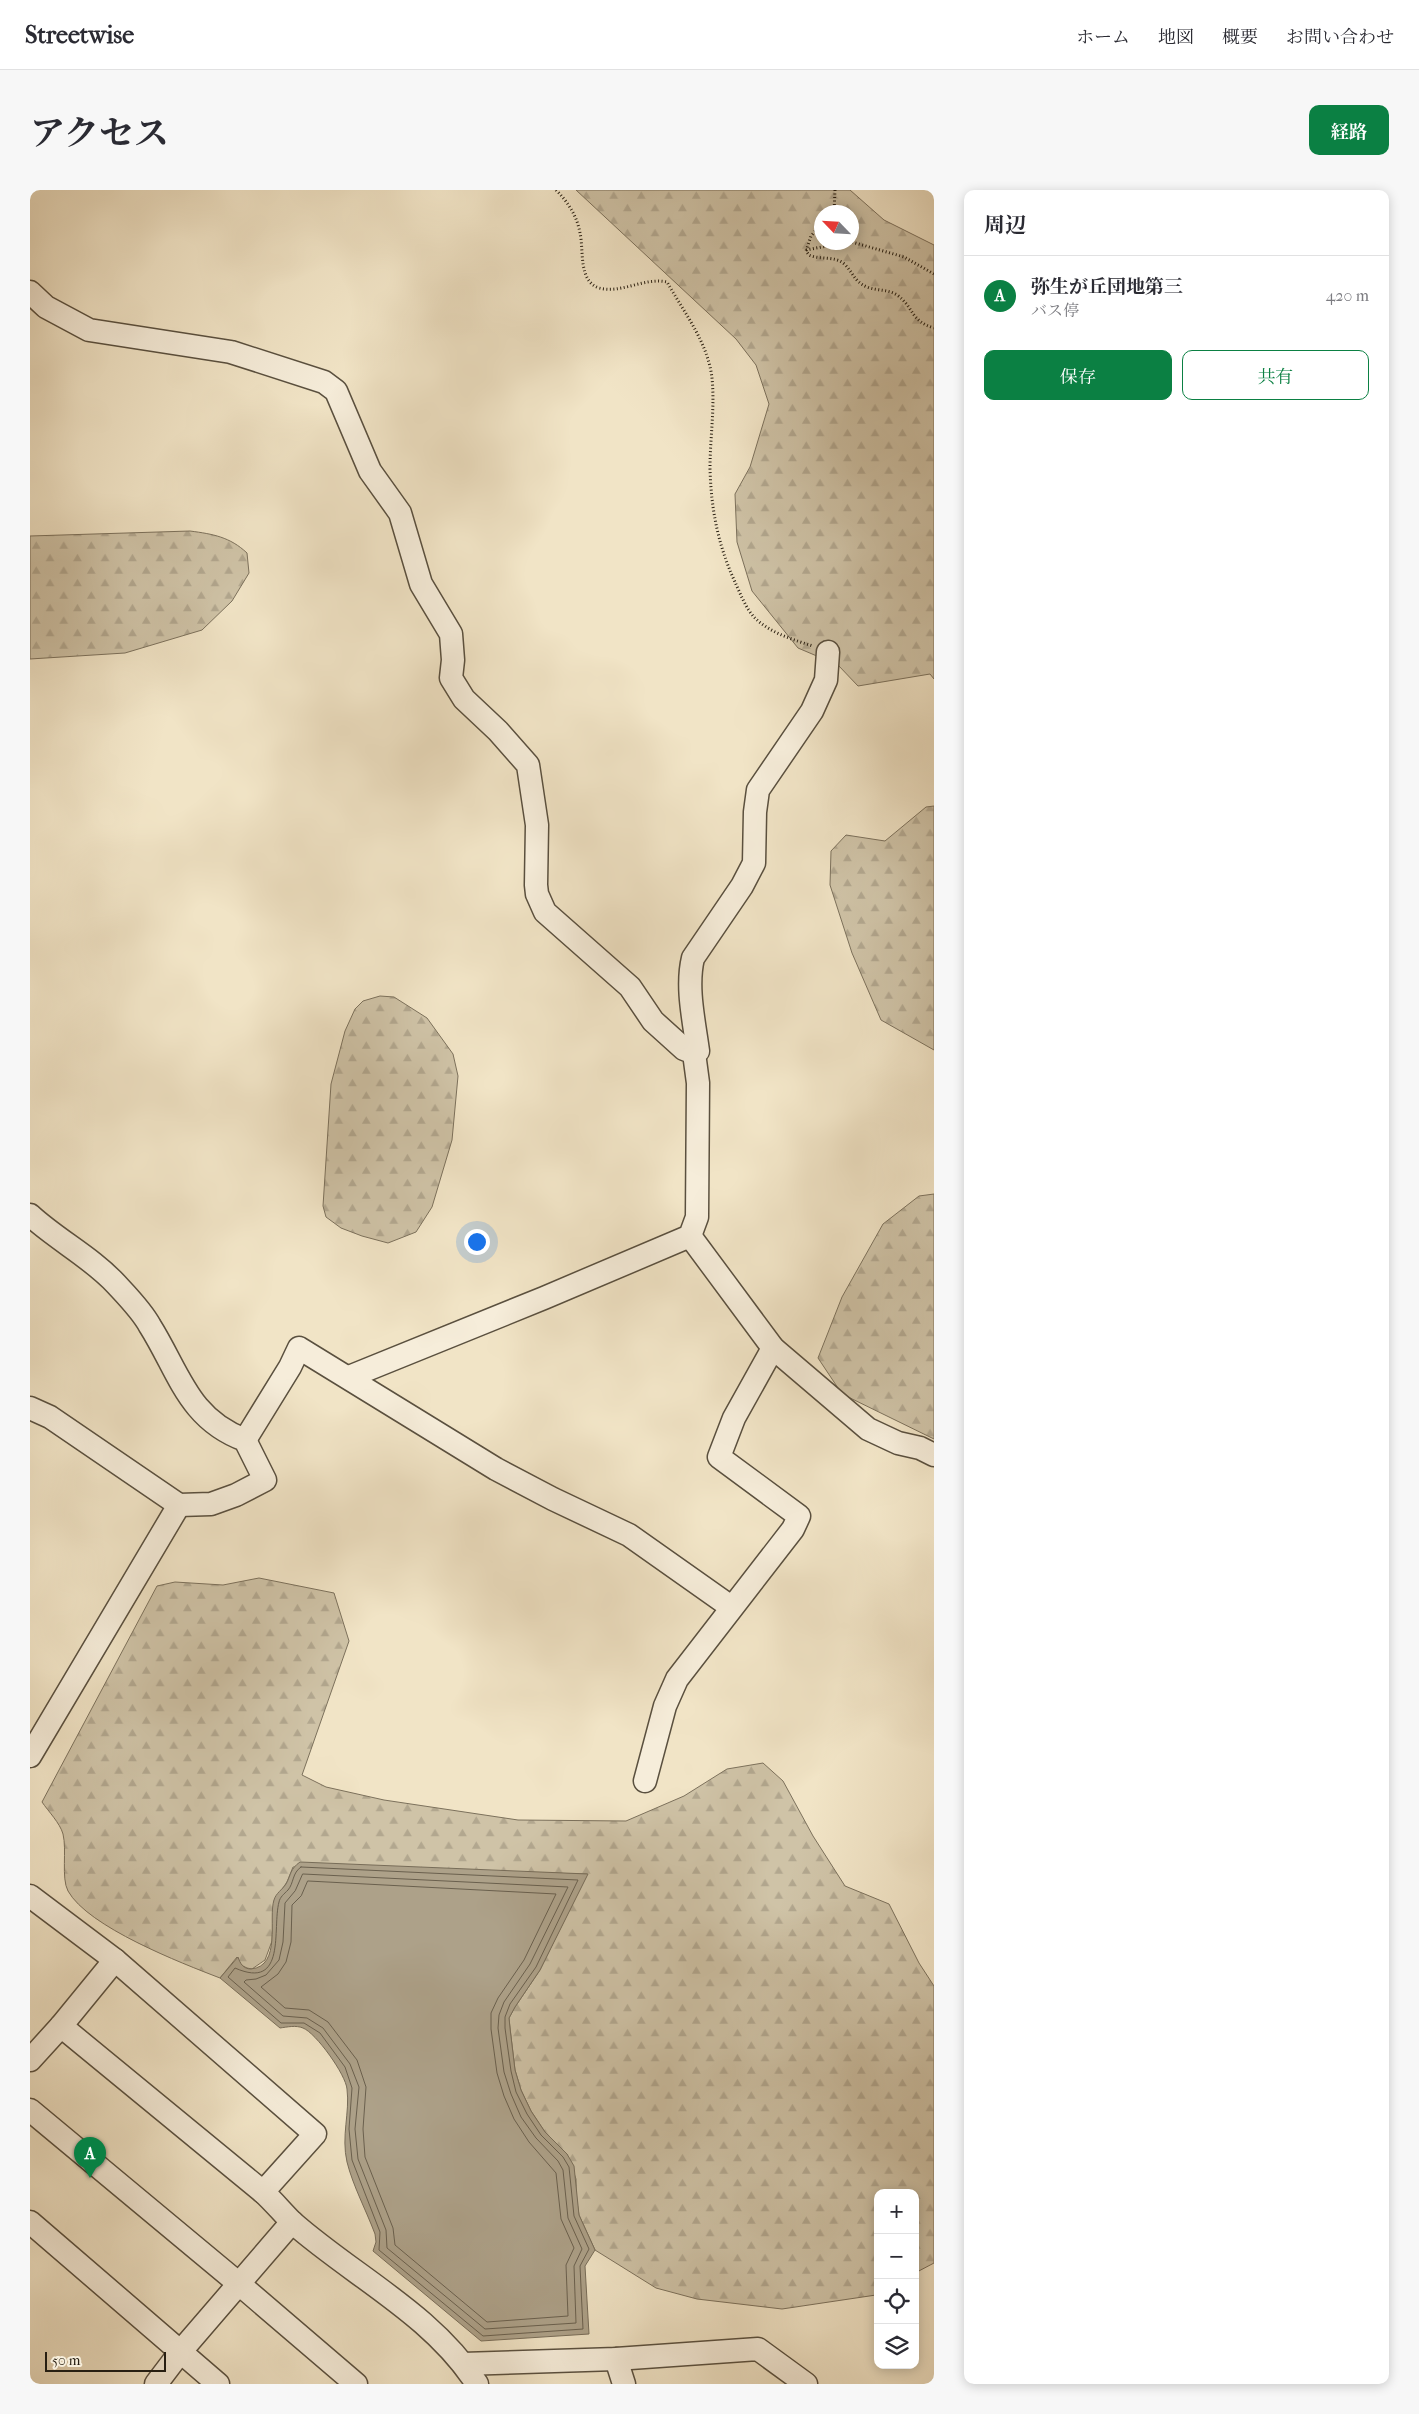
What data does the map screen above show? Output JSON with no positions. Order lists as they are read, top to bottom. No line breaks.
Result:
{"scale_bar":"50 m","north":"top left","page":{"header":"Streetwise","nav":["ホーム","地図","概要","お問い合わせ"],"title":"アクセス","buttons":["経路",["保存","共有"]],"heading":"周辺","list":[{"mark":"A","name":"弥生が丘団地第三","note":"バス停","value":"420 m"}],"pins":"A","map_buttons":["+","−"],"scale":"50 m"}}
